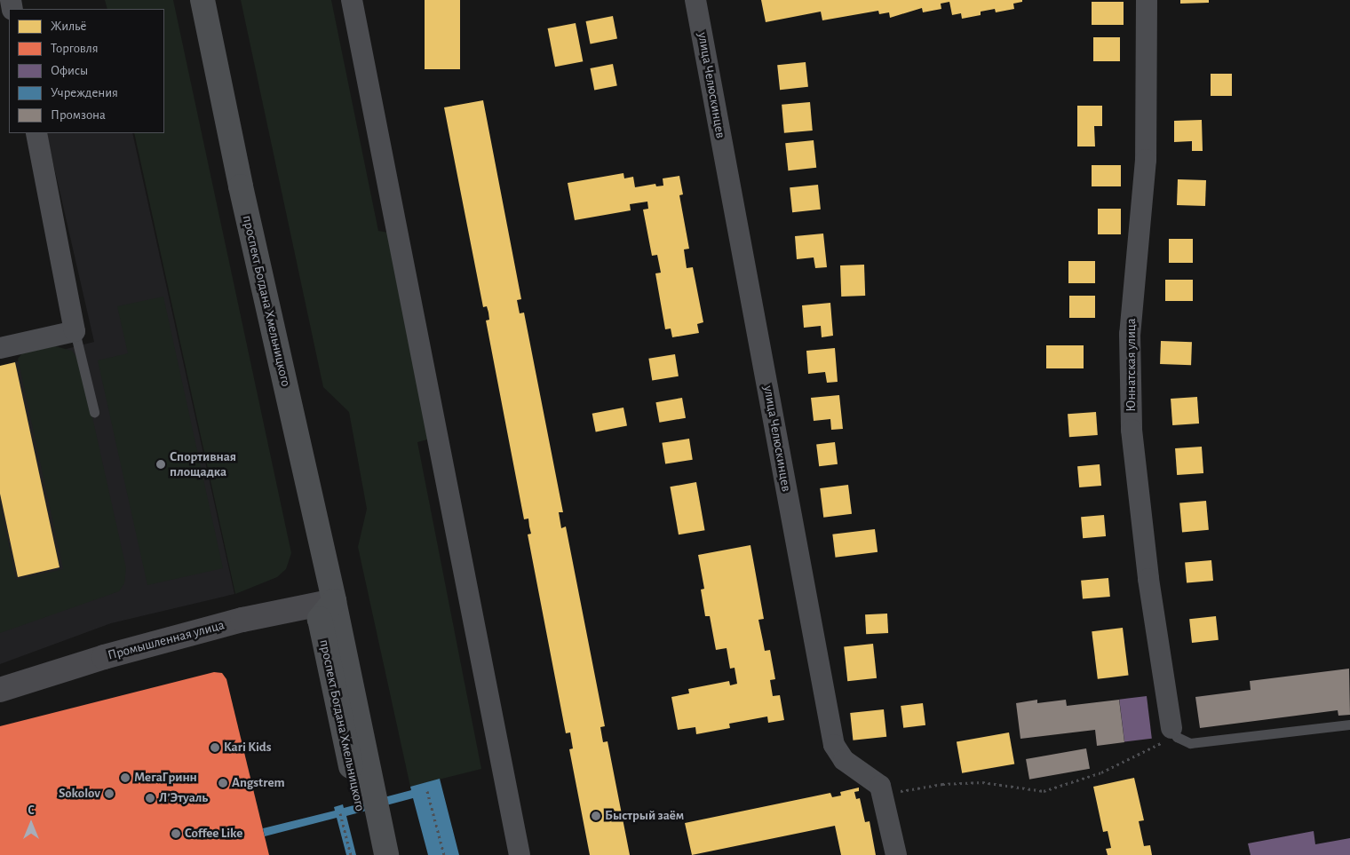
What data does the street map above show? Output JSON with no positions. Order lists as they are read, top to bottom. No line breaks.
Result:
{"streets":{"main road":["проспект Богдана Хмельницкого"],"street":["улица Челюскинцев","Юннатская улица","Промышленная улица"]},"crossings":[["проспект Богдана Хмельницкого","Промышленная улица"]],"places":["Спортивная площадка","Kari Kids","МегаГринн","Angstrem","Sokolov","Л’Этуаль","Быстрый заём","Coffee Like"],"legend":["Жильё","Торговля","Офисы","Учреждения","Промзона"],"north":"top"}
